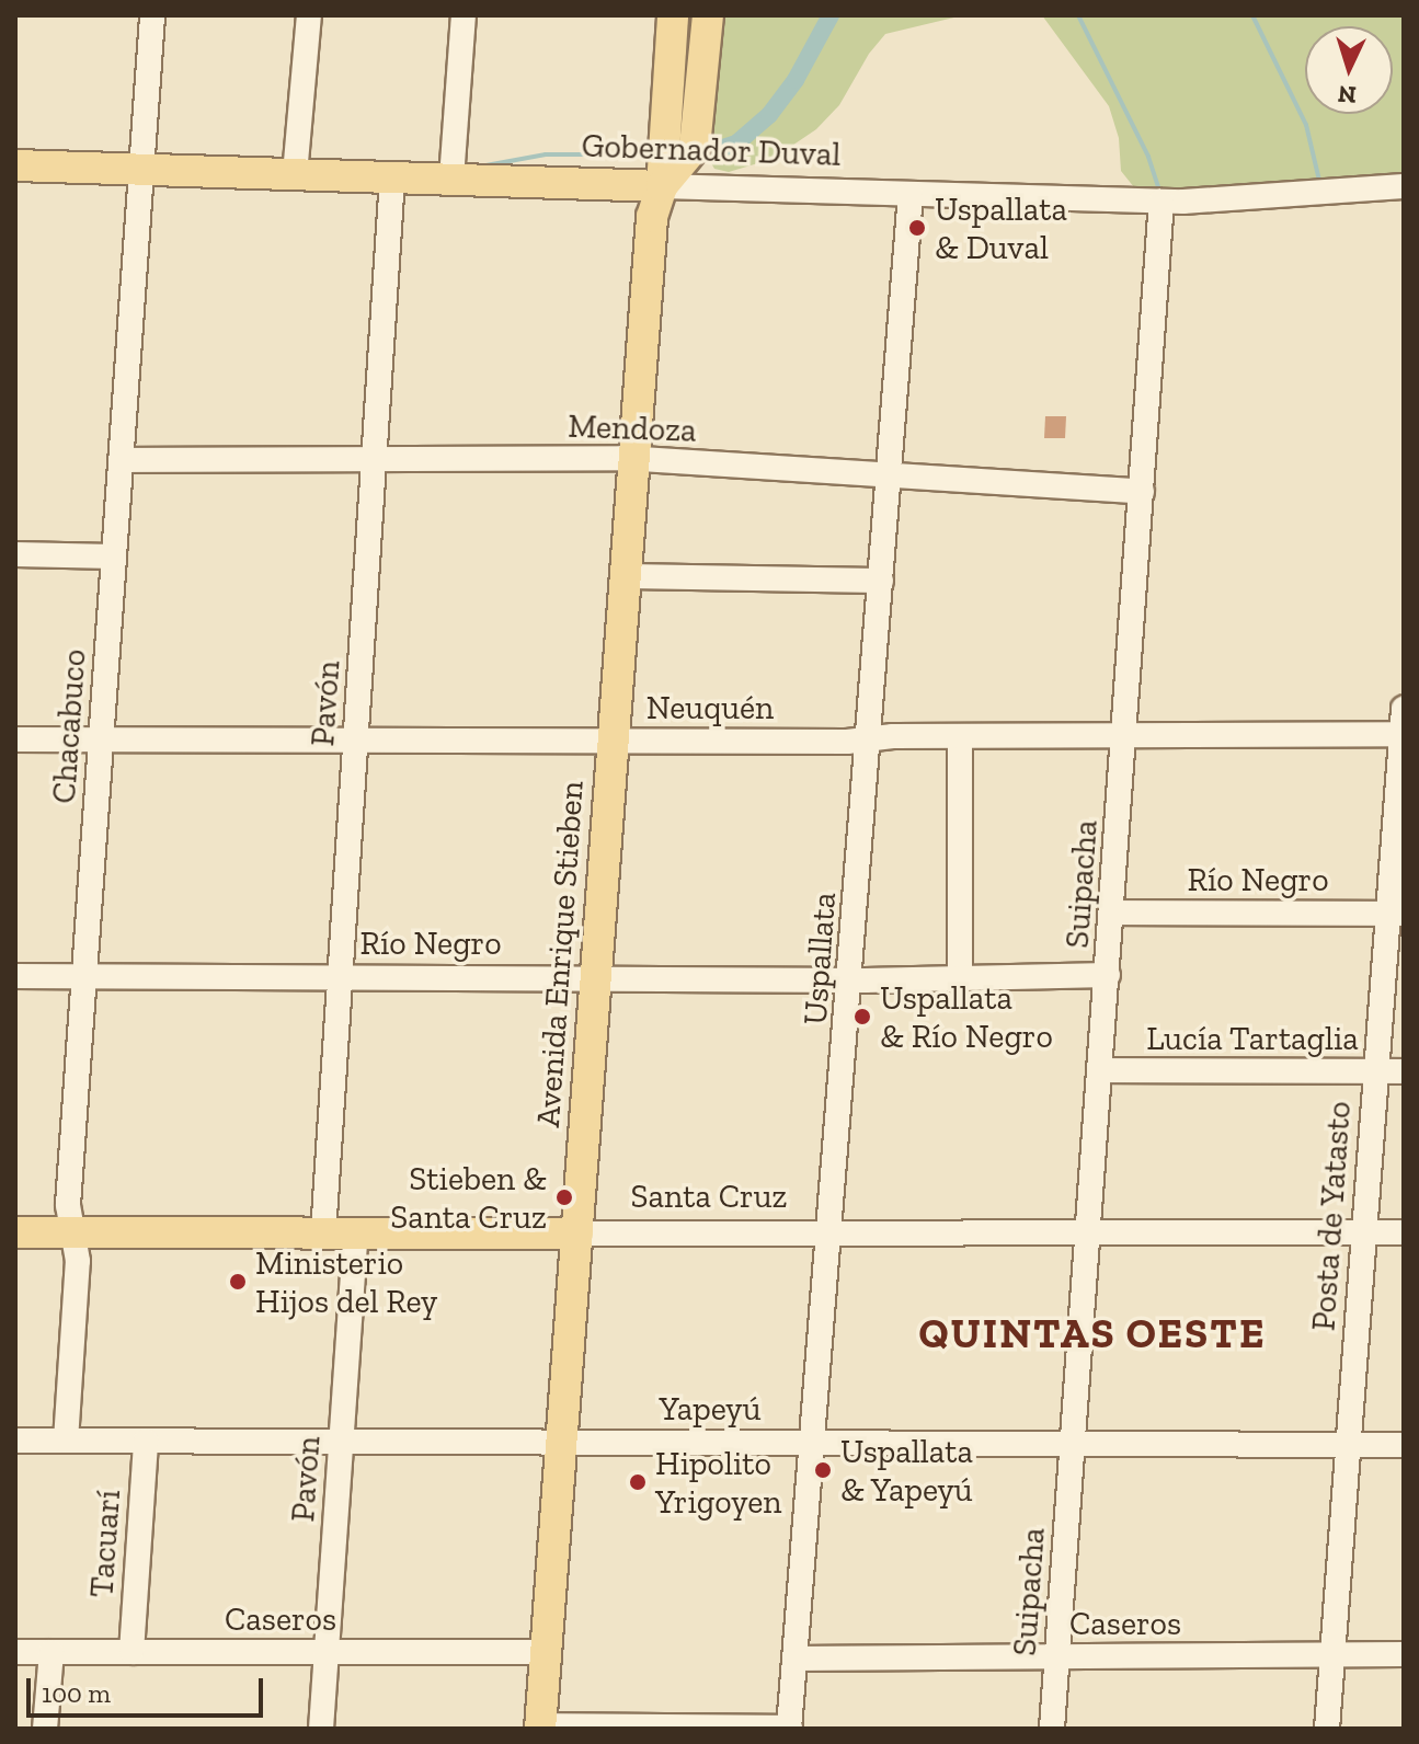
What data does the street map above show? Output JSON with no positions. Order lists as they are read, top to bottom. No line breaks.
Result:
{"streets":{"main road":["Gobernador Duval","Avenida Enrique Stieben","Santa Cruz"],"street":["Mendoza","Pavón","Neuquén","Chacabuco","Río Negro","Suipacha","Uspallata","Lucía Tartaglia","Posta de Yatasto","Yapeyú","Tacuarí","Caseros"]},"crossings":[["Gobernador Duval","Pavón"],["Gobernador Duval","Chacabuco"],["Gobernador Duval","Suipacha"],["Gobernador Duval","Avenida Enrique Stieben"],["Gobernador Duval","Uspallata"],["Mendoza","Pavón"],["Mendoza","Chacabuco"],["Mendoza","Suipacha"],["Mendoza","Avenida Enrique Stieben"],["Mendoza","Uspallata"],["Pavón","Neuquén"],["Pavón","Río Negro"],["Pavón","Santa Cruz"],["Pavón","Yapeyú"],["Pavón","Caseros"],["Neuquén","Chacabuco"],["Neuquén","Suipacha"],["Neuquén","Avenida Enrique Stieben"],["Neuquén","Uspallata"],["Neuquén","Posta de Yatasto"],["Chacabuco","Río Negro"],["Chacabuco","Santa Cruz"],["Chacabuco","Yapeyú"],["Río Negro","Suipacha"],["Río Negro","Avenida Enrique Stieben"],["Río Negro","Uspallata"],["Río Negro","Posta de Yatasto"],["Suipacha","Lucía Tartaglia"],["Suipacha","Santa Cruz"],["Suipacha","Yapeyú"],["Suipacha","Caseros"],["Avenida Enrique Stieben","Santa Cruz"],["Avenida Enrique Stieben","Yapeyú"],["Avenida Enrique Stieben","Caseros"],["Uspallata","Santa Cruz"],["Uspallata","Yapeyú"],["Uspallata","Caseros"],["Lucía Tartaglia","Posta de Yatasto"],["Santa Cruz","Posta de Yatasto"],["Posta de Yatasto","Yapeyú"],["Posta de Yatasto","Caseros"],["Yapeyú","Tacuarí"],["Tacuarí","Caseros"]],"districts":["QUINTAS OESTE"],"places":["Uspallata & Duval","Uspallata & Río Negro","Stieben & Santa Cruz","Ministerio Hijos del Rey","Uspallata & Yapeyú","Hipolito Yrigoyen"],"scale_bar":"100 m","north":"bottom"}
